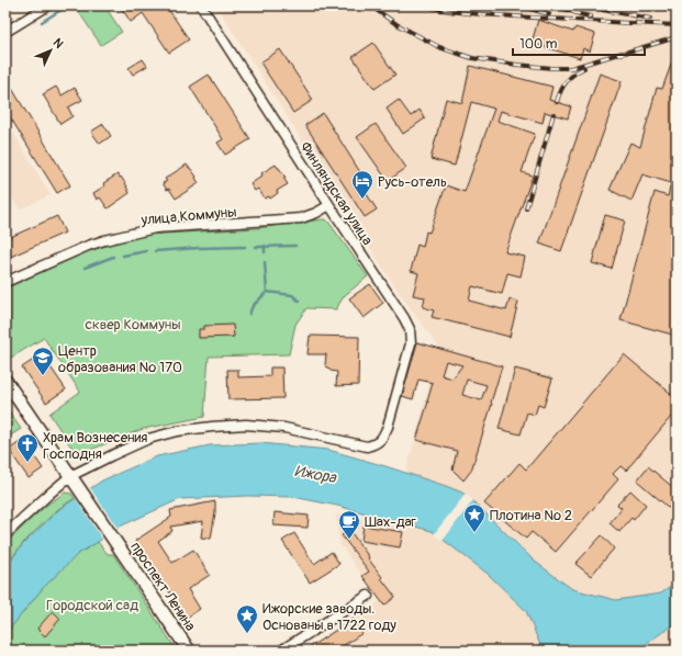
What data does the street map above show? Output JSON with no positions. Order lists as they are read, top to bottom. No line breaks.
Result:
{"streets":{"main road":["проспект Ленина"],"street":["Финляндская улица","улица Коммуны"]},"crossings":[["Финляндская улица","улица Коммуны"],["Финляндская улица","проспект Ленина"]],"water":["Ижора"],"parks":["сквер Коммуны","Городской сад"],"places":{"hotel":["Русь-отель"],"school or university":["Центр образования № 170"],"church":["Храм Вознесения Господня"],"place":["Плотина № 2","Ижорские заводы. Основаны в 1722 году"],"cafe":["Шах-даг"]},"scale_bar":"100 m","north":"top right"}
